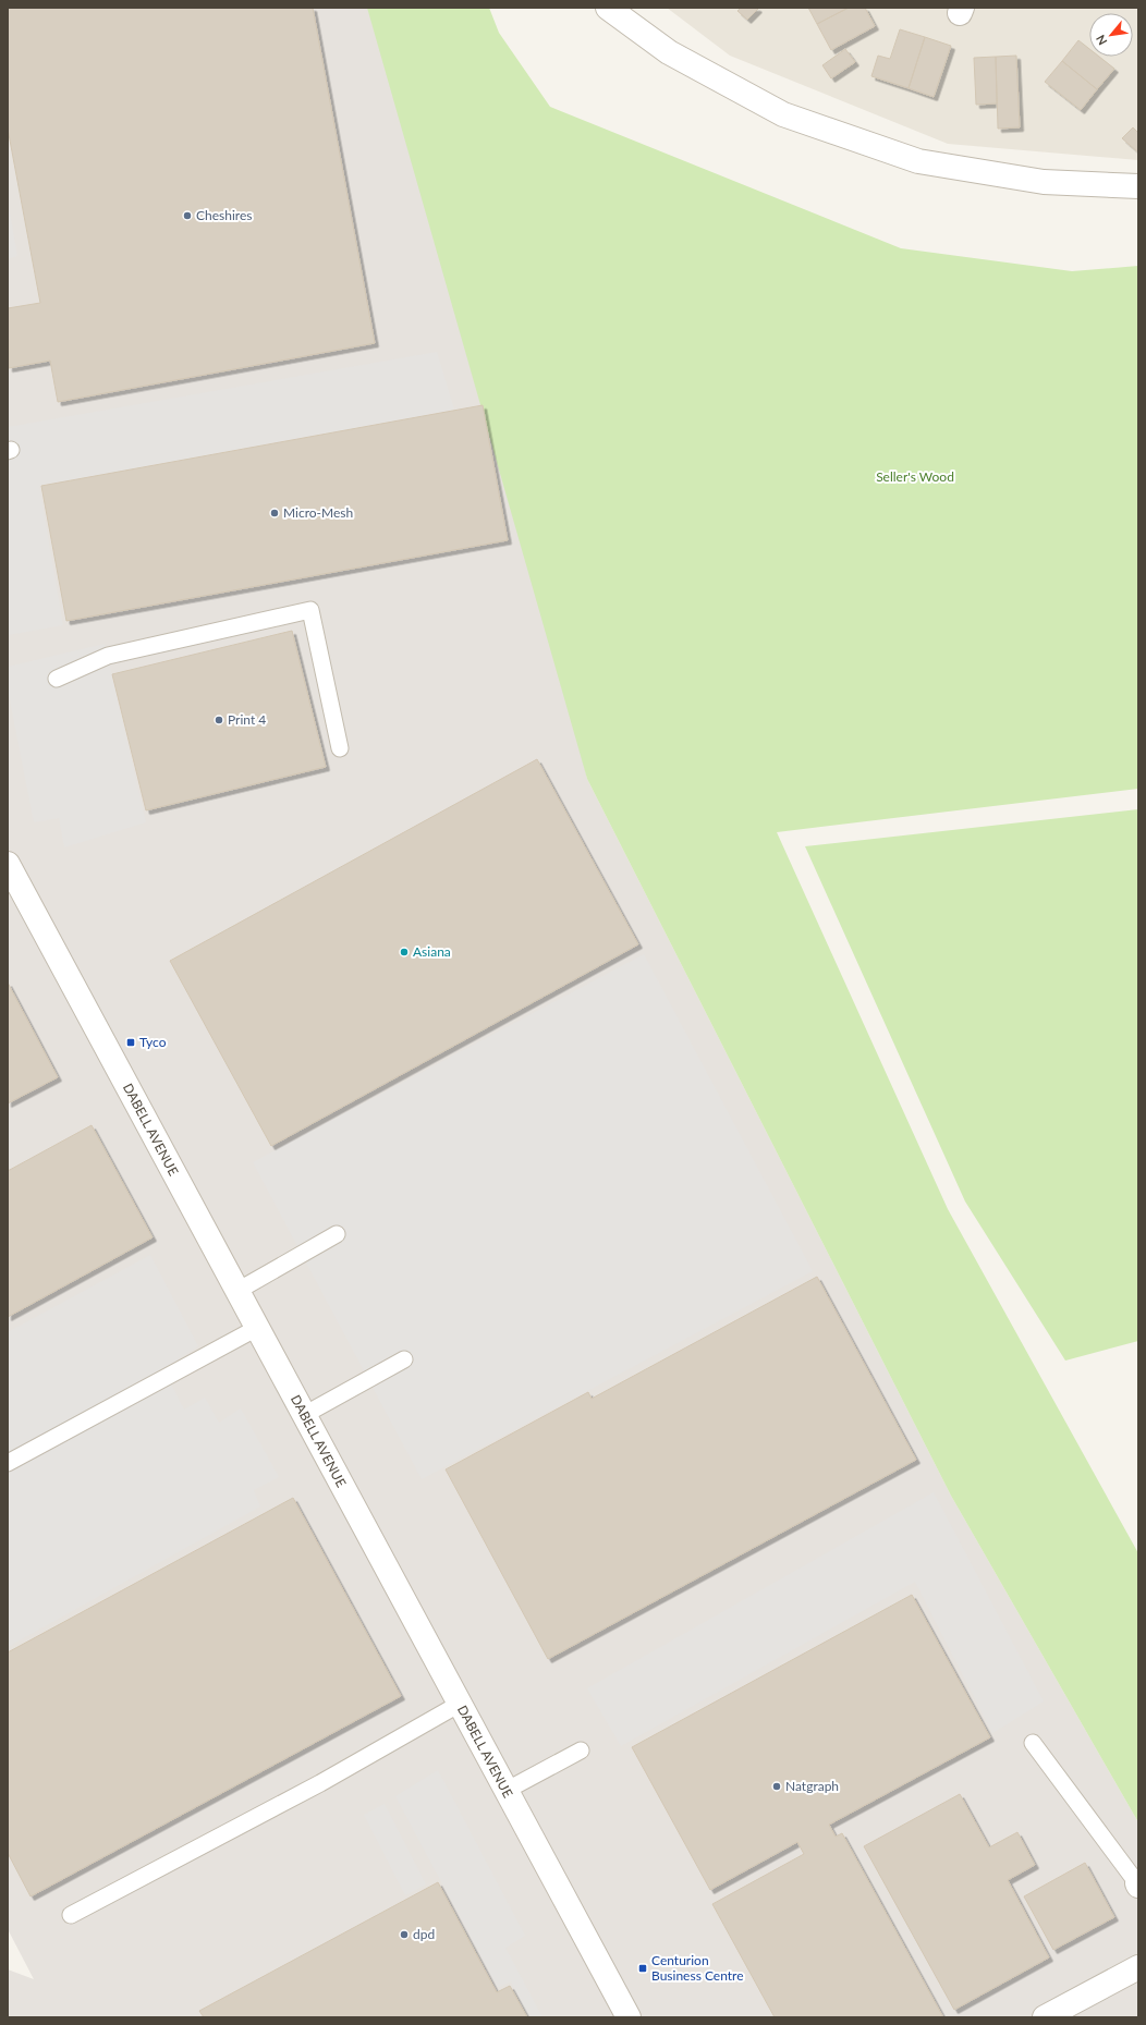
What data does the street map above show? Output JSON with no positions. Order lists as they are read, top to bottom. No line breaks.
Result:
{"streets":{"street":["DABELL AVENUE"]},"parks":["Seller's Wood"],"places":{"other":["Cheshires","Micro-Mesh","Print 4","Asiana","Natgraph","dpd"],"transit":["Tyco","Centurion Business Centre"]},"north":"bottom left"}
